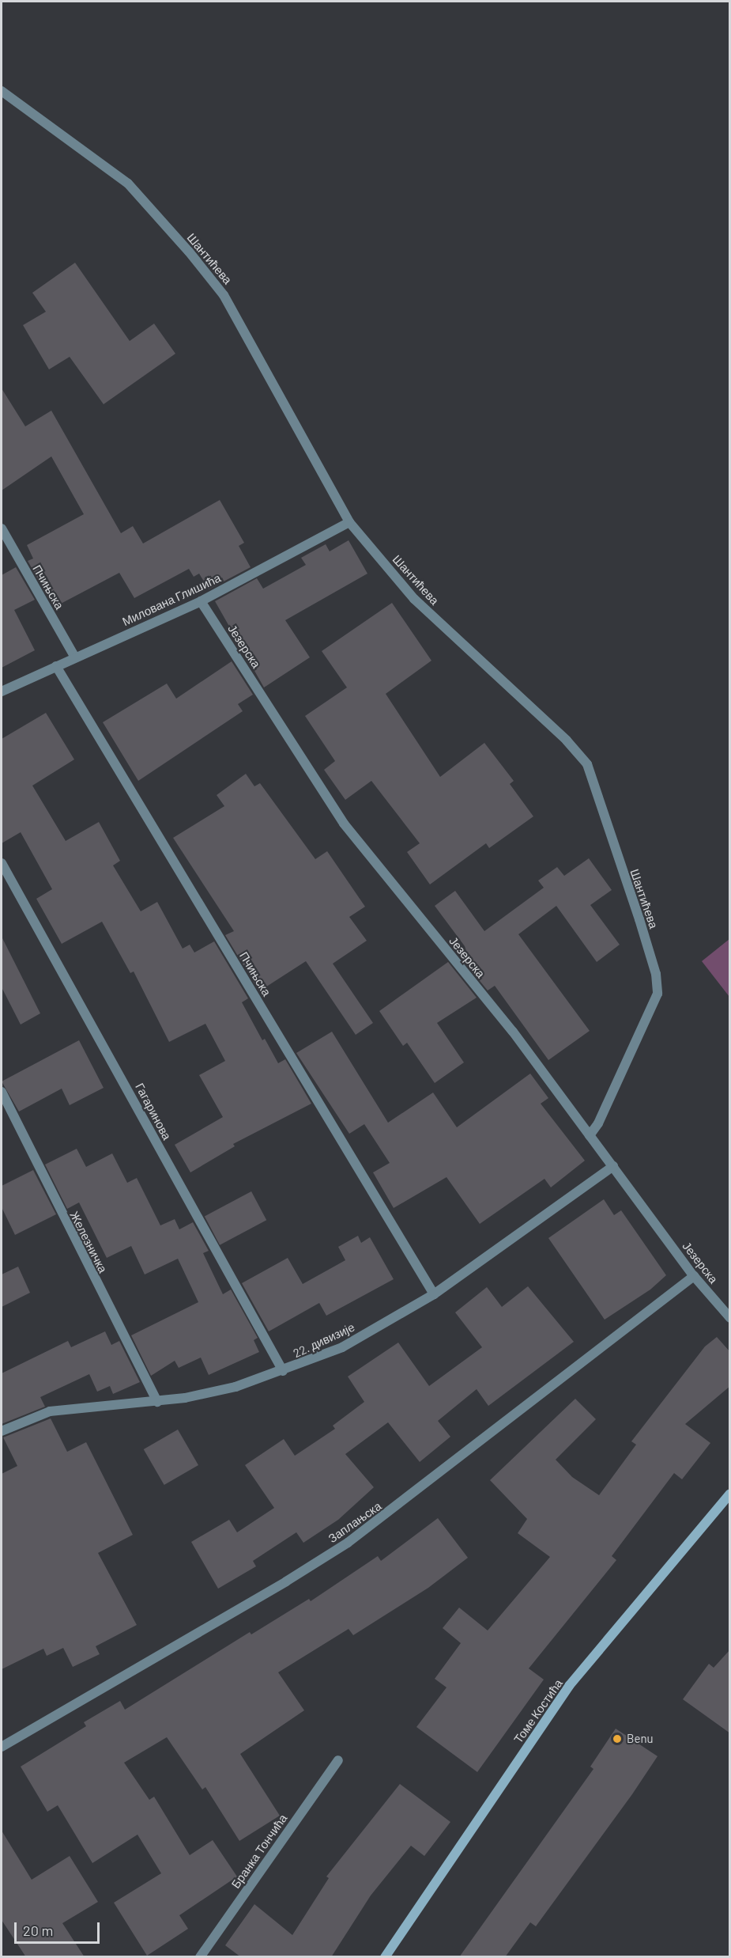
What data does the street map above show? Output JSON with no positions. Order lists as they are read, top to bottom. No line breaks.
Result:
{"streets":{"street":["Шантићева","Пчињска","Милована Глишића","Језерска","Гагаринова","Железничка","22. дивизије","Заплањска","Томе Костића","Бранка Тончића"]},"crossings":[["Шантићева","Милована Глишића"],["Шантићева","Језерска"],["Пчињска","Милована Глишића"],["Пчињска","22. дивизије"],["Милована Глишића","Језерска"],["Језерска","22. дивизије"],["Језерска","Заплањска"],["Гагаринова","22. дивизије"],["Железничка","22. дивизије"]],"places":["Benu"],"scale_bar":"20 m"}
